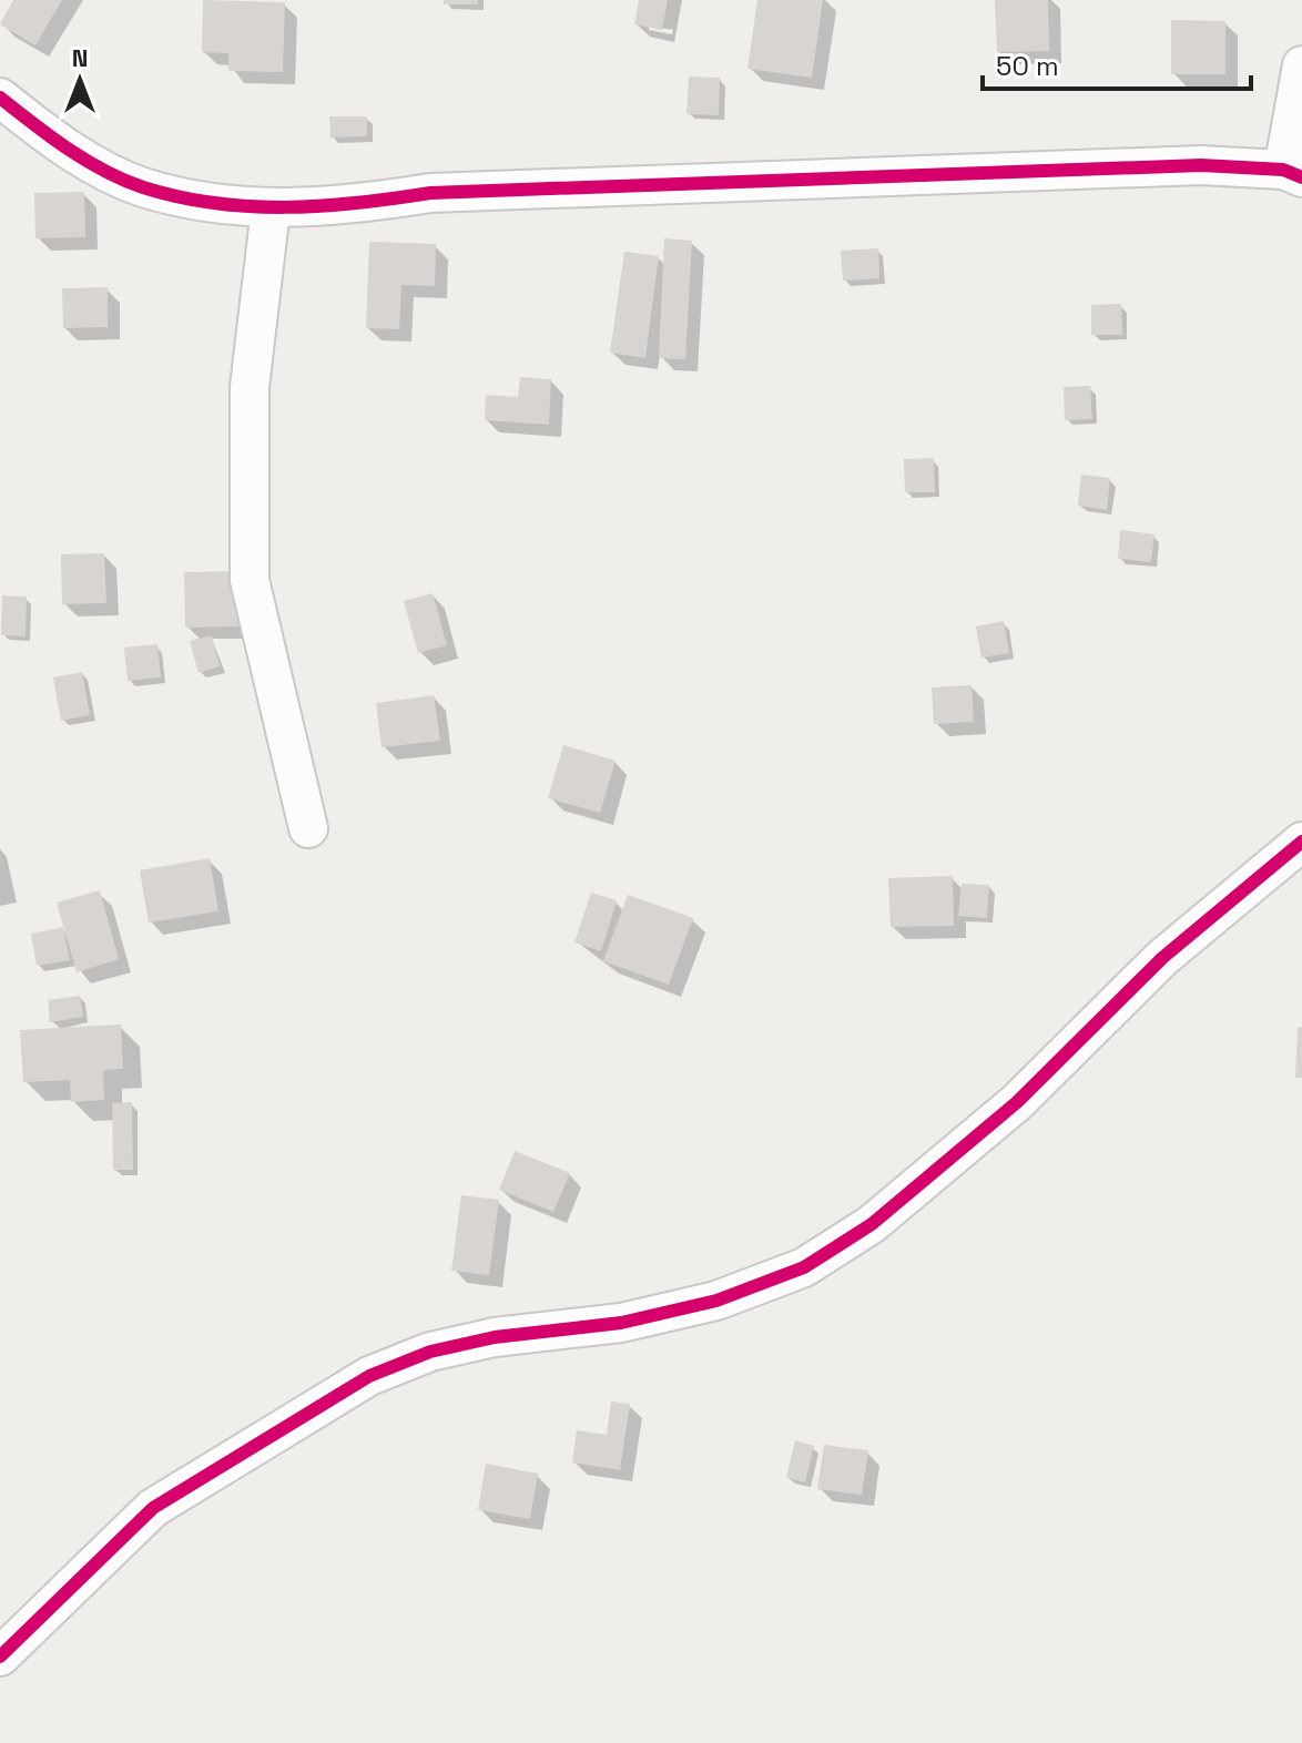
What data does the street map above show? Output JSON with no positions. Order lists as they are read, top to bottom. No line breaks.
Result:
{"scale_bar":"50 m","north":"top"}
